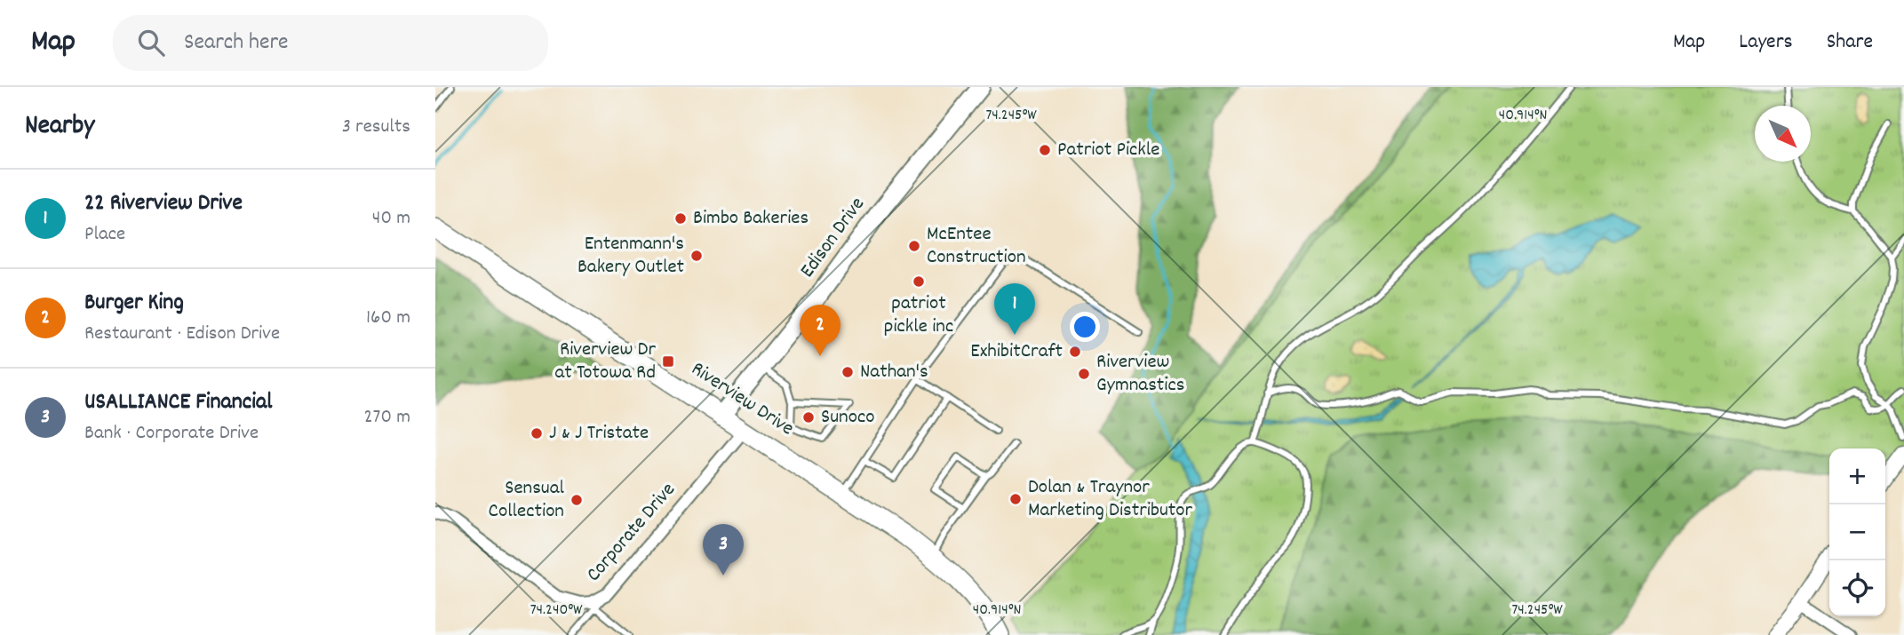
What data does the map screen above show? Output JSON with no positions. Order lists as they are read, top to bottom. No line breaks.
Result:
{"streets":{"main road":["Edison Drive","Riverview Drive"],"street":["Corporate Drive"]},"crossings":[["Edison Drive","Riverview Drive"],["Riverview Drive","Corporate Drive"]],"places":{"other":["Patriot Pickle","Bimbo Bakeries","McEntee Construction","Entenmann's Bakery Outlet","patriot pickle inc","ExhibitCraft","Nathan's","Riverview Gymnastics","Sunoco","J & J Tristate","Dolan & Traynor Marketing Distributor","Sensual Collection"],"transit":["Riverview Dr at Totowa Rd"]},"north":"bottom right","page":{"header":"Map","search":"Search here","nav":["Map","Layers","Share"],"heading":["Nearby","3 results"],"list":[{"mark":"1","name":"22 Riverview Drive","note":"Place","value":"40 m"},{"mark":"2","name":"Burger King","note":"Restaurant · Edison Drive","value":"160 m"},{"mark":"3","name":"USALLIANCE Financial","note":"Bank · Corporate Drive","value":"270 m"}],"pins":["1","2","3"],"map_buttons":["+","−"]},"coordinates":["74.245°W","40.914°N","74.240°W"]}
